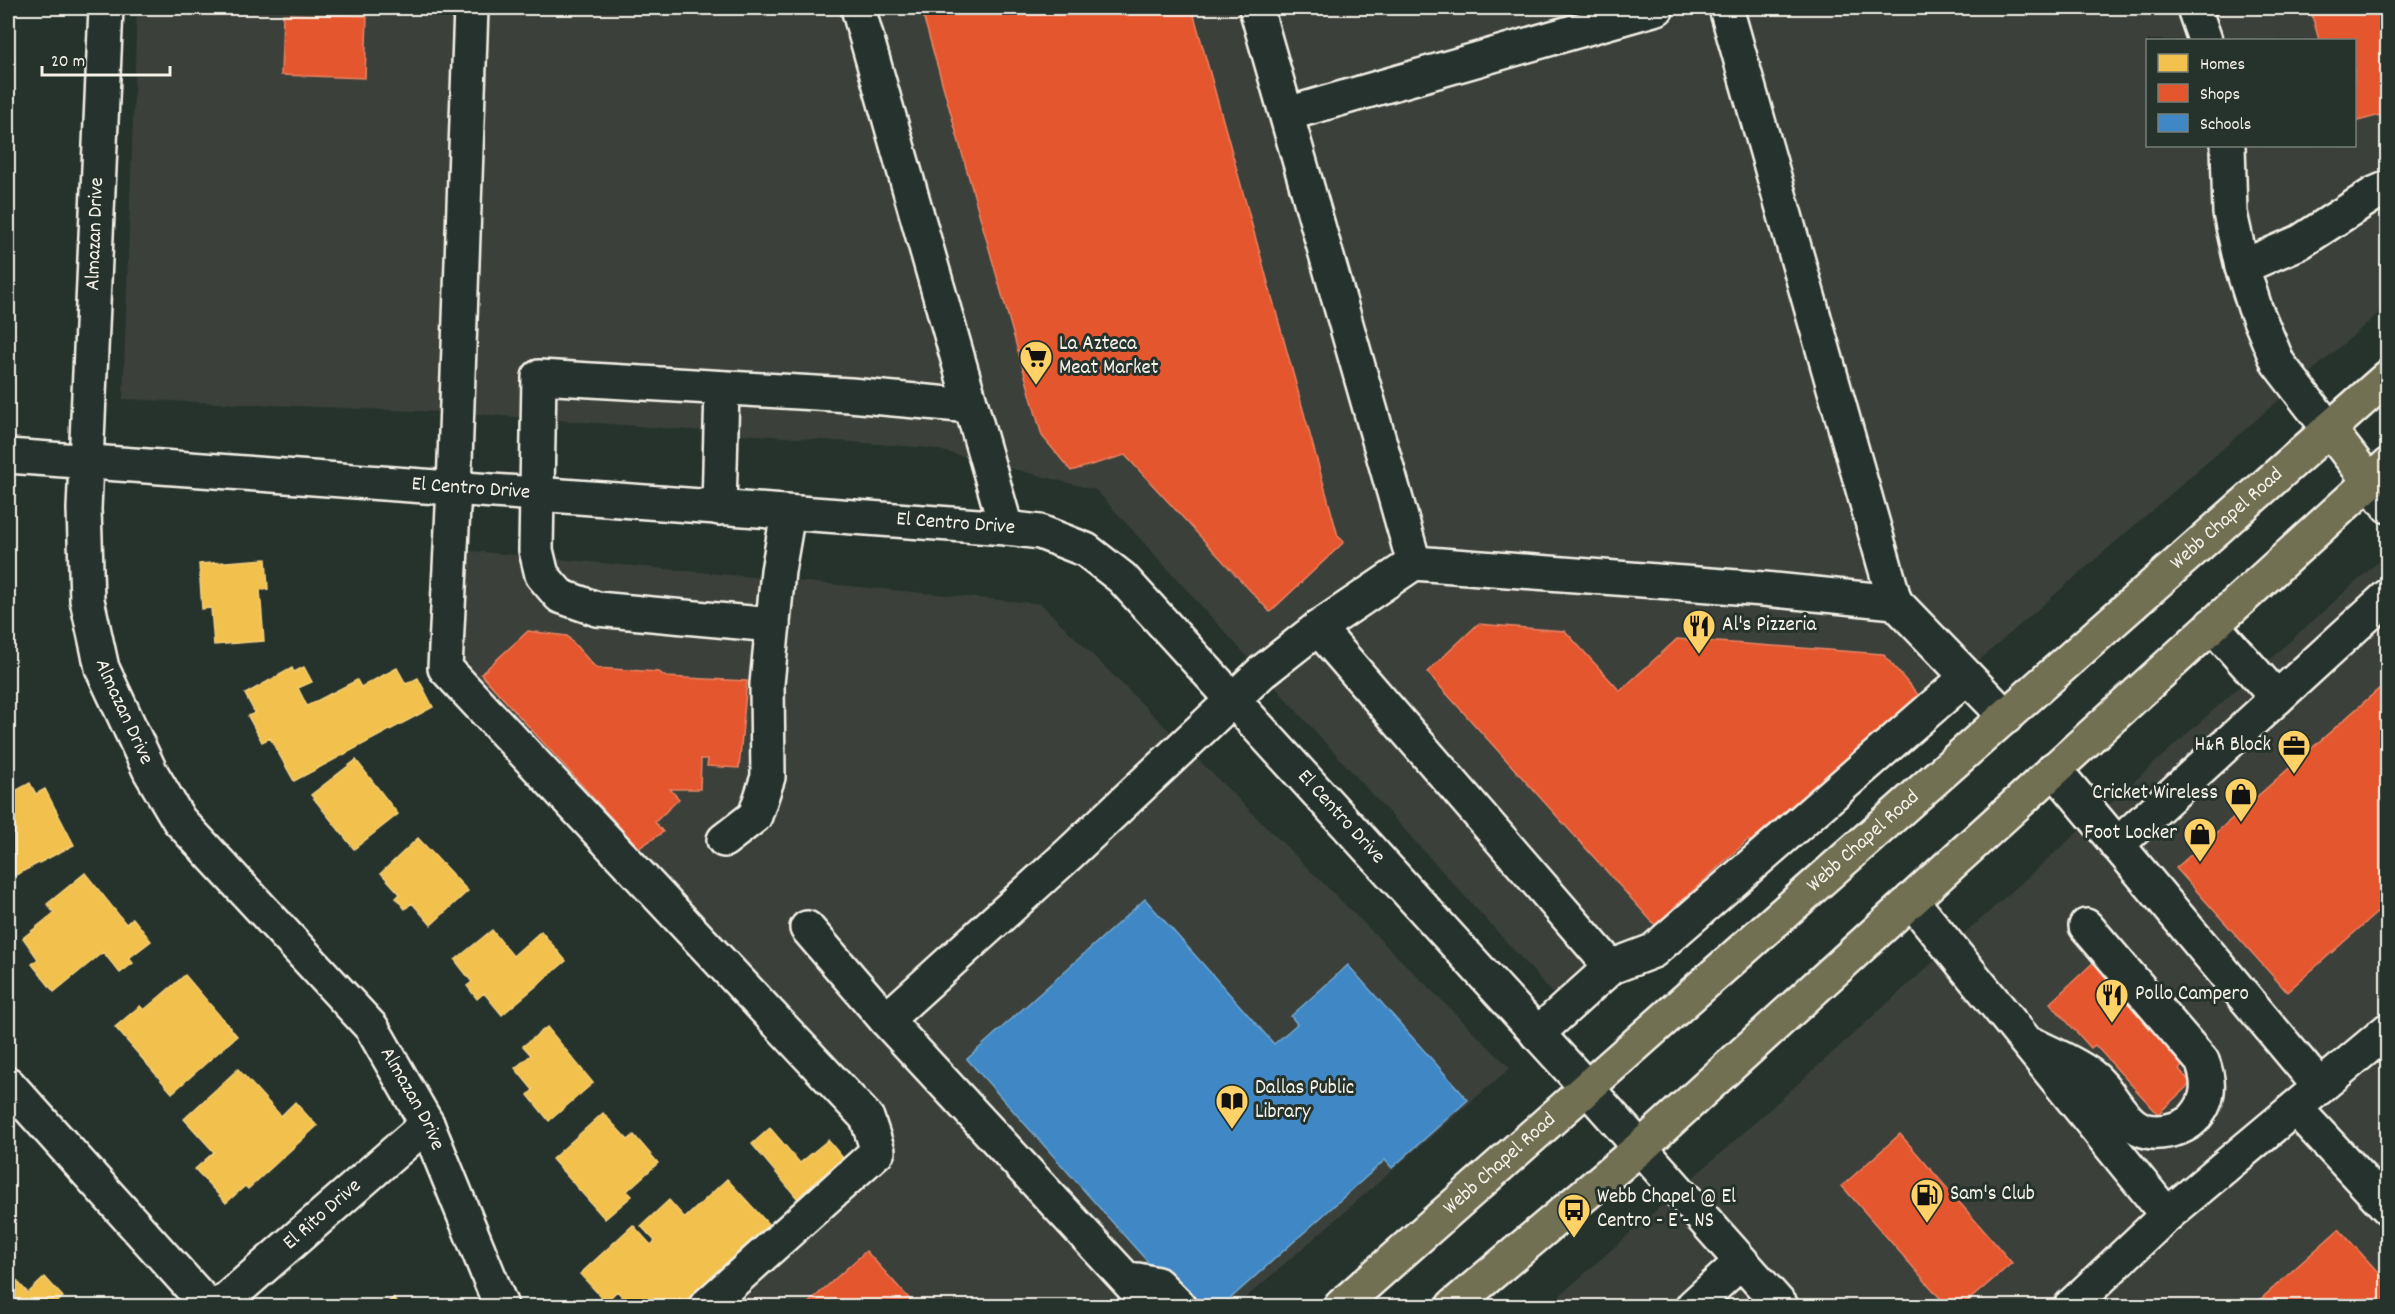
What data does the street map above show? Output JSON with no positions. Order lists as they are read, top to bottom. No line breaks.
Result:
{"streets":{"main road":["Webb Chapel Road"],"street":["Almazan Drive","El Centro Drive","El Rito Drive"]},"crossings":[["Almazan Drive","El Centro Drive"],["Almazan Drive","El Rito Drive"],["El Centro Drive","Webb Chapel Road"]],"places":{"supermarket":["La Azteca Meat Market"],"restaurant":["Al's Pizzeria","Pollo Campero"],"office":["H&R Block"],"shop":["Cricket Wireless","Foot Locker"],"library":["Dallas Public Library"],"fuel station":["Sam's Club"],"bus stop":["Webb Chapel @ El Centro - E - NS"]},"legend":["Homes","Shops","Schools"],"scale_bar":"20 m"}
